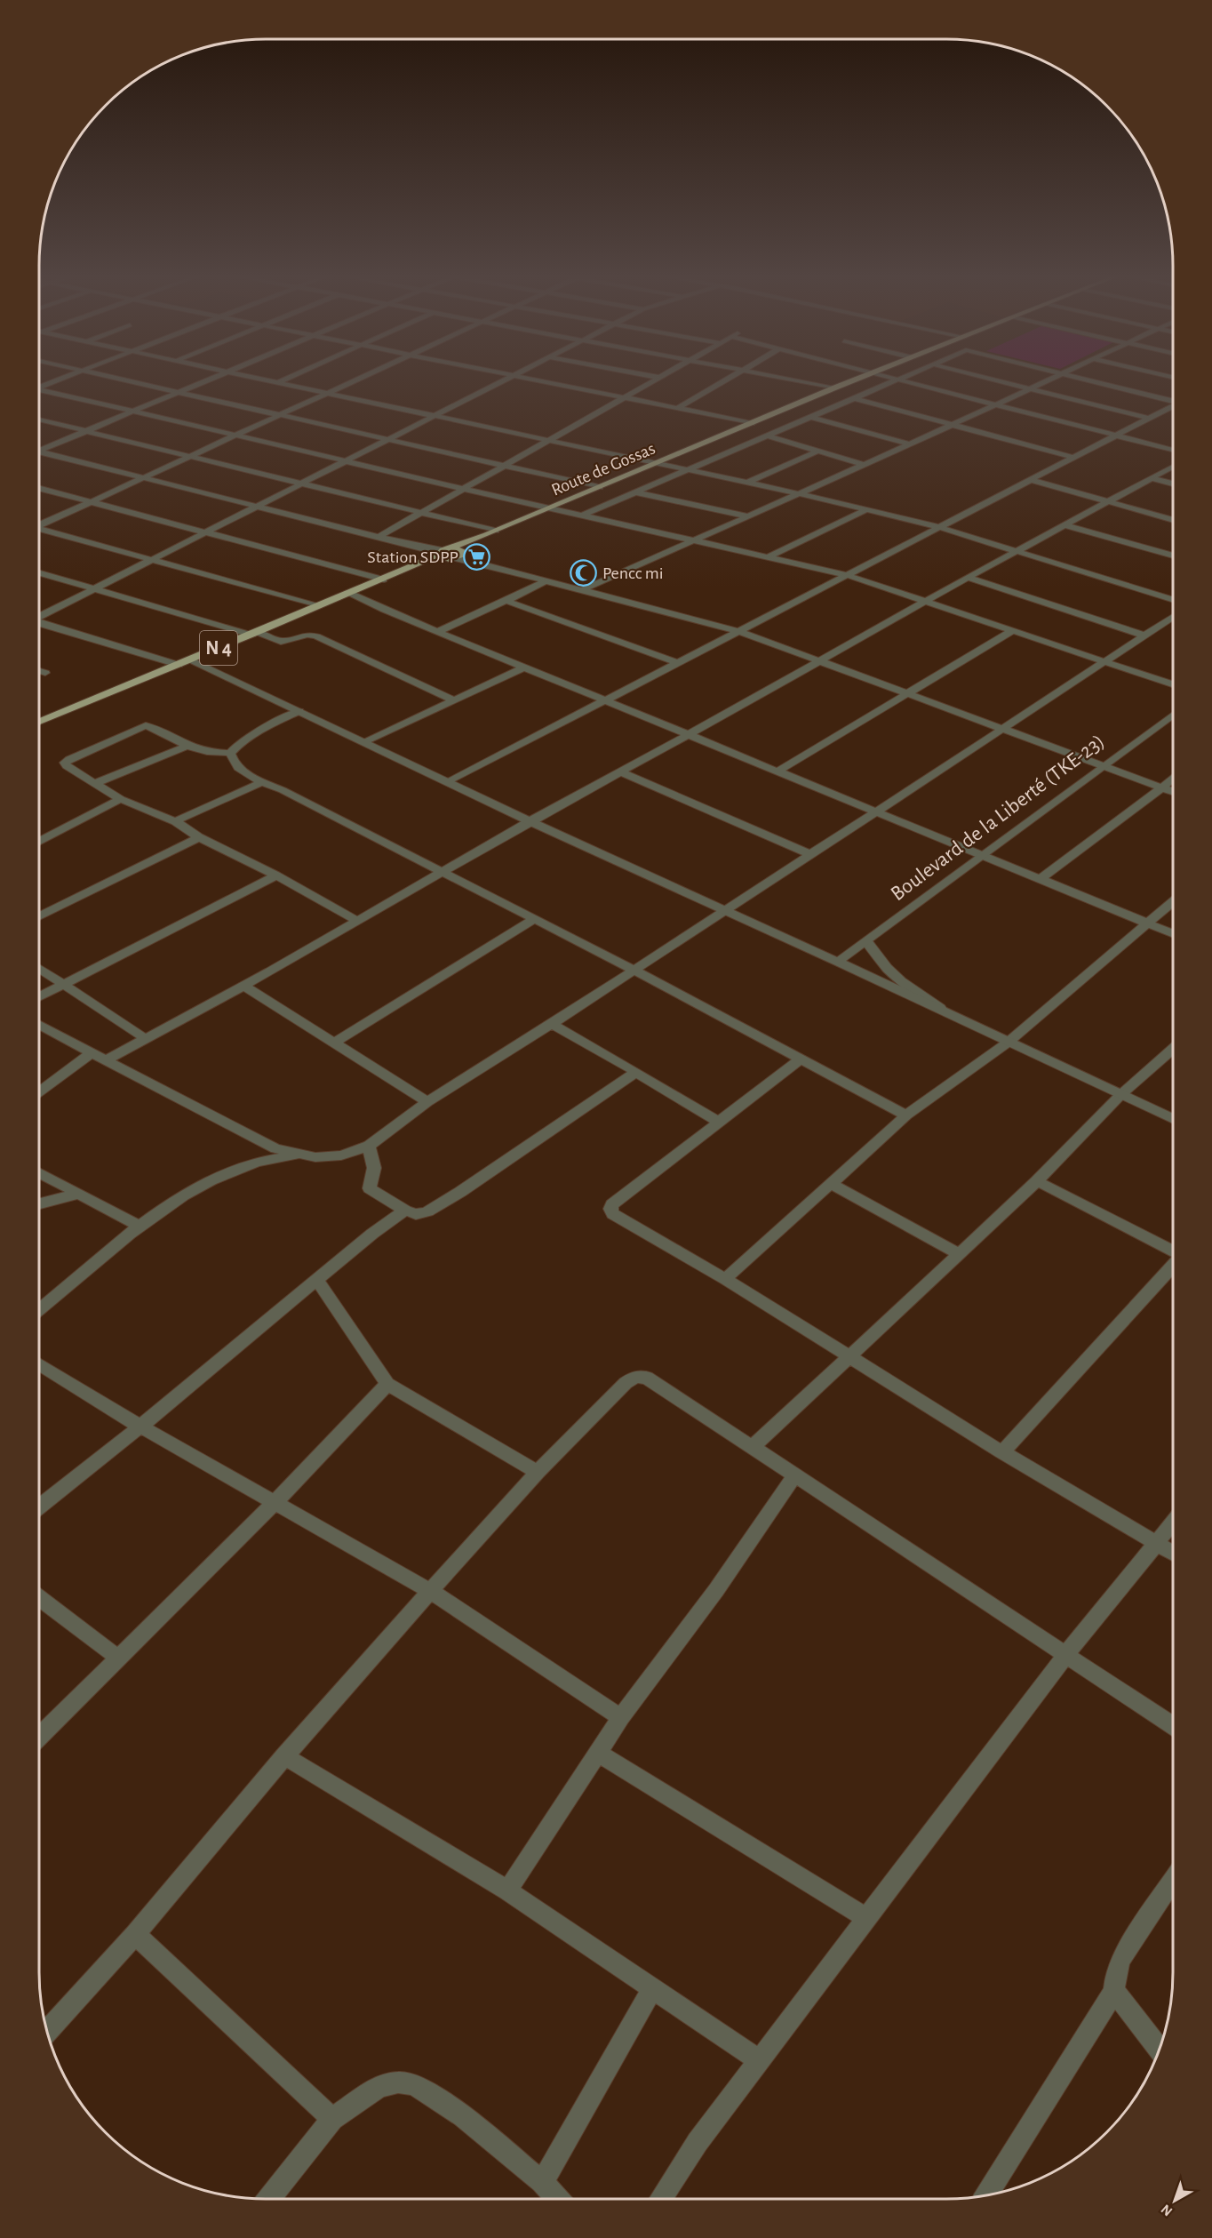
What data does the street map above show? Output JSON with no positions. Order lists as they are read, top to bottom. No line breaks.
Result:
{"streets":{"main road":["Route de Gossas","N 4"],"street":["Boulevard de la Liberté (TKE-23)"]},"crossings":[["Route de Gossas","N 4"]],"places":{"supermarket":["Station SDPP"],"mosque":["Pencc mi"]},"north":"bottom left"}
